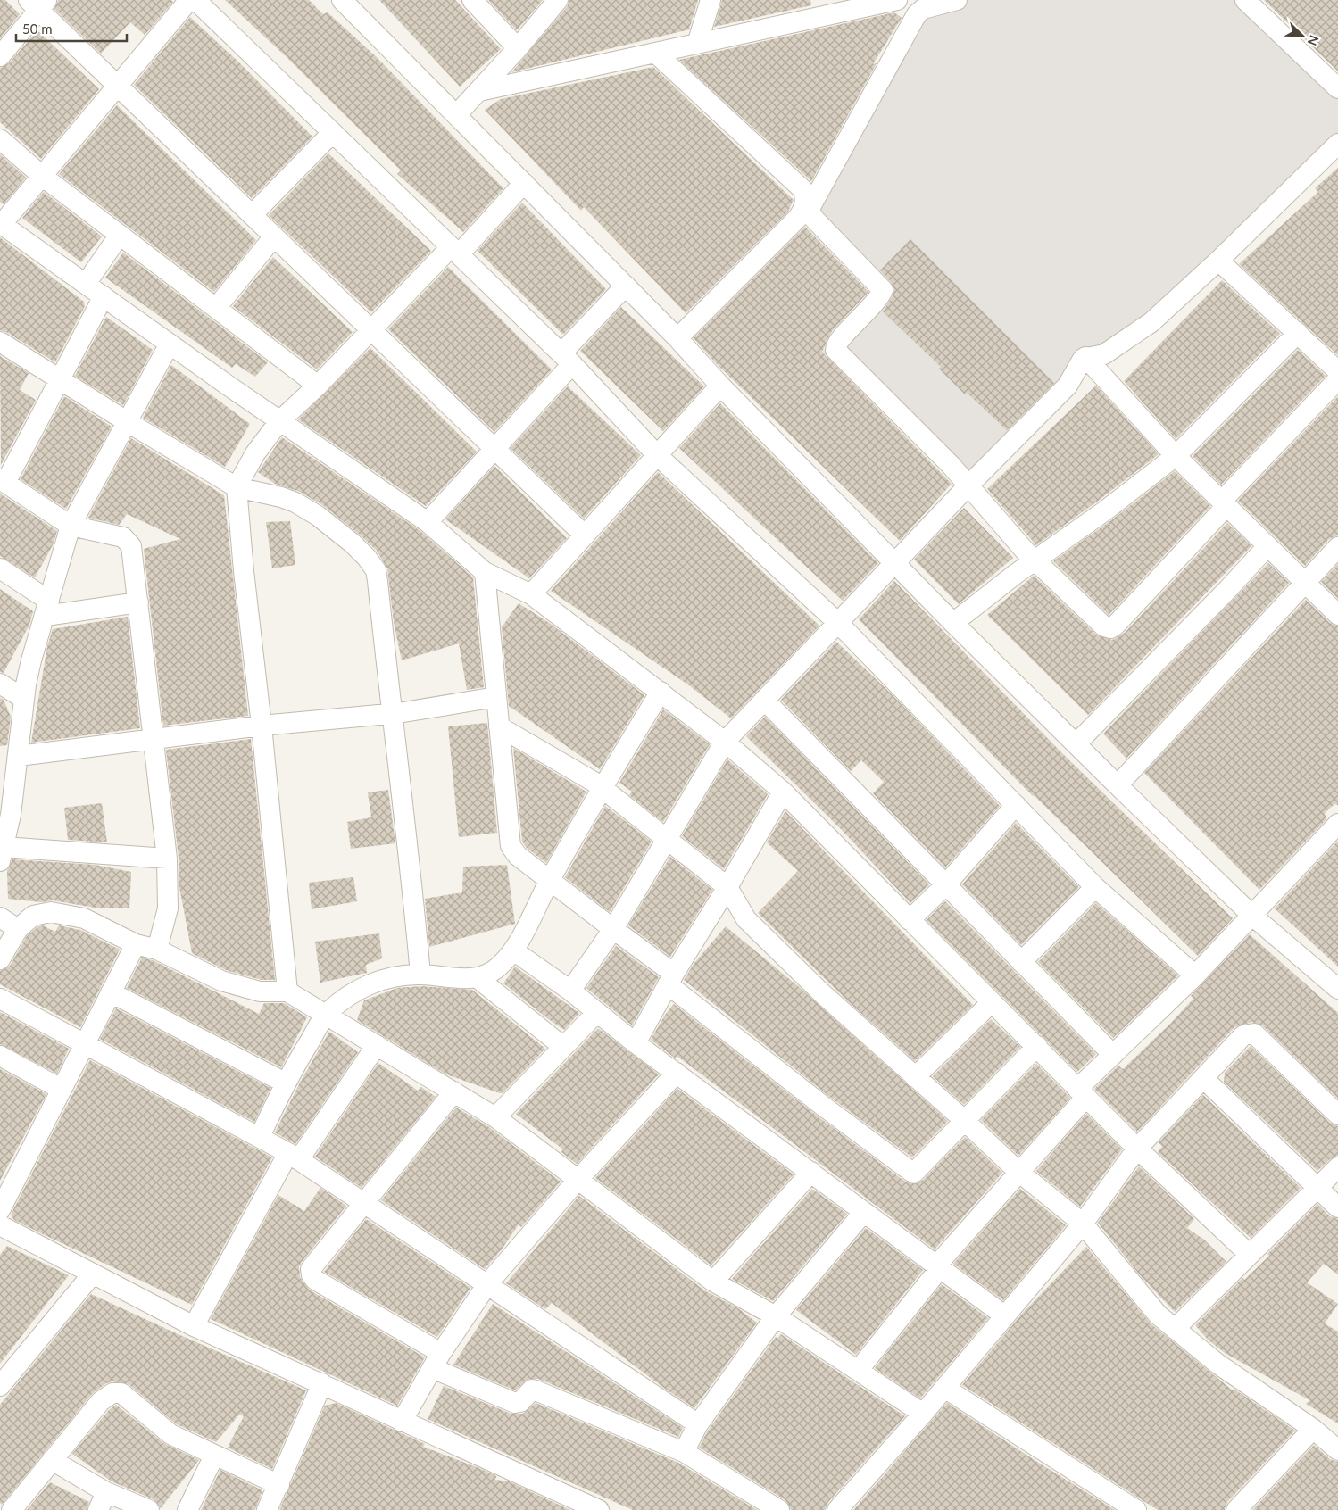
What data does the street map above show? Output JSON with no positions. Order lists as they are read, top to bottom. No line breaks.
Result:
{"scale_bar":"50 m","north":"bottom right"}
